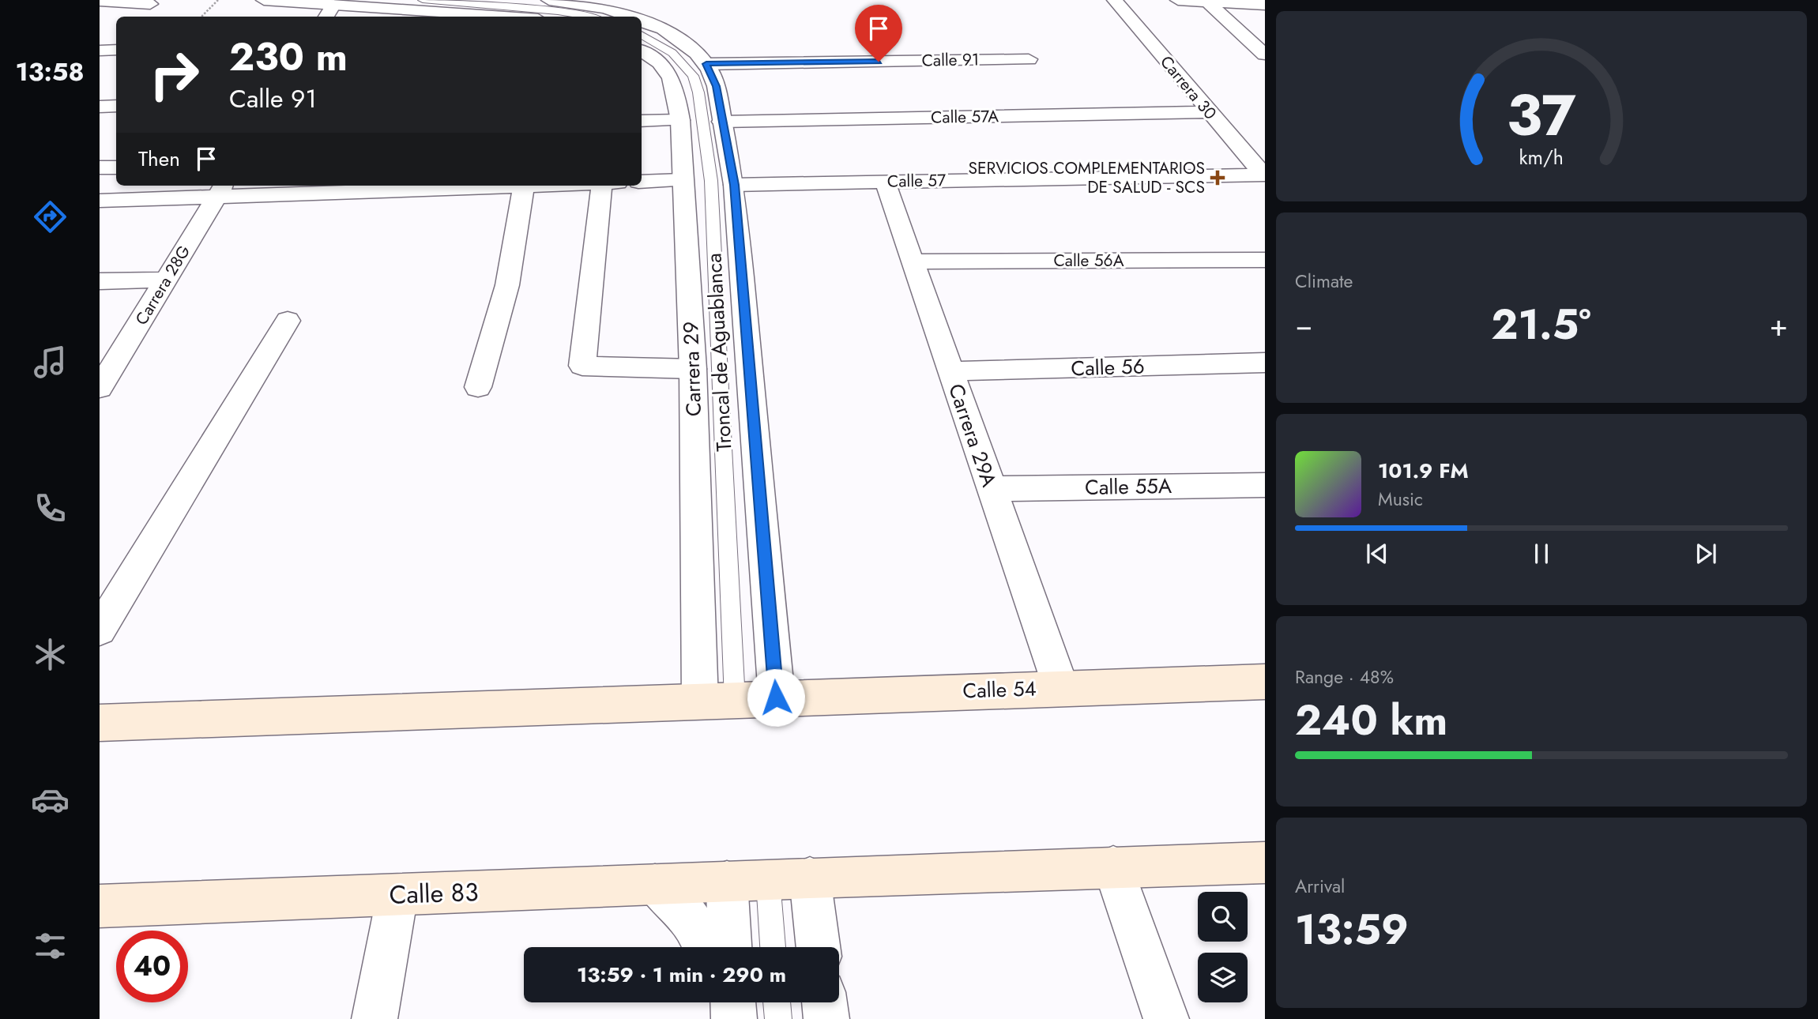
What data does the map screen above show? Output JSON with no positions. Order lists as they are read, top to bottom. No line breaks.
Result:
{"streets":{"main road":["Calle 54","Calle 83"],"street":["Calle 91","Carrera 30","Calle 57A","Calle 57","Calle 56A","Carrera 28G","Calle 56","Carrera 29","Carrera 29A","Calle 55A"],"lane":["Troncal de Aguablanca"]},"crossings":[["Carrera 30","Calle 57A"],["Carrera 30","Calle 57"],["Calle 57","Carrera 29A"],["Calle 56A","Carrera 29A"],["Troncal de Aguablanca","Carrera 29"],["Troncal de Aguablanca","Calle 54"],["Calle 56","Carrera 29A"],["Carrera 29","Calle 54"],["Carrera 29A","Calle 55A"],["Carrera 29A","Calle 54"]],"places":{"health":["SERVICIOS COMPLEMENTARIOS DE SALUD - SCS"]},"page":{"tabs":"13:58","turn":["230 m","Calle 91"],"then":"Then","tile":["Climate",["Range · 48%","240 km"],["Arrival","13:59"]],"heat":["−","21.5°","+"],"song":["101.9 FM","Music"],"limit":"40","trip":"13:59 · 1 min · 290 m","gauge":["37","km/h"]}}
